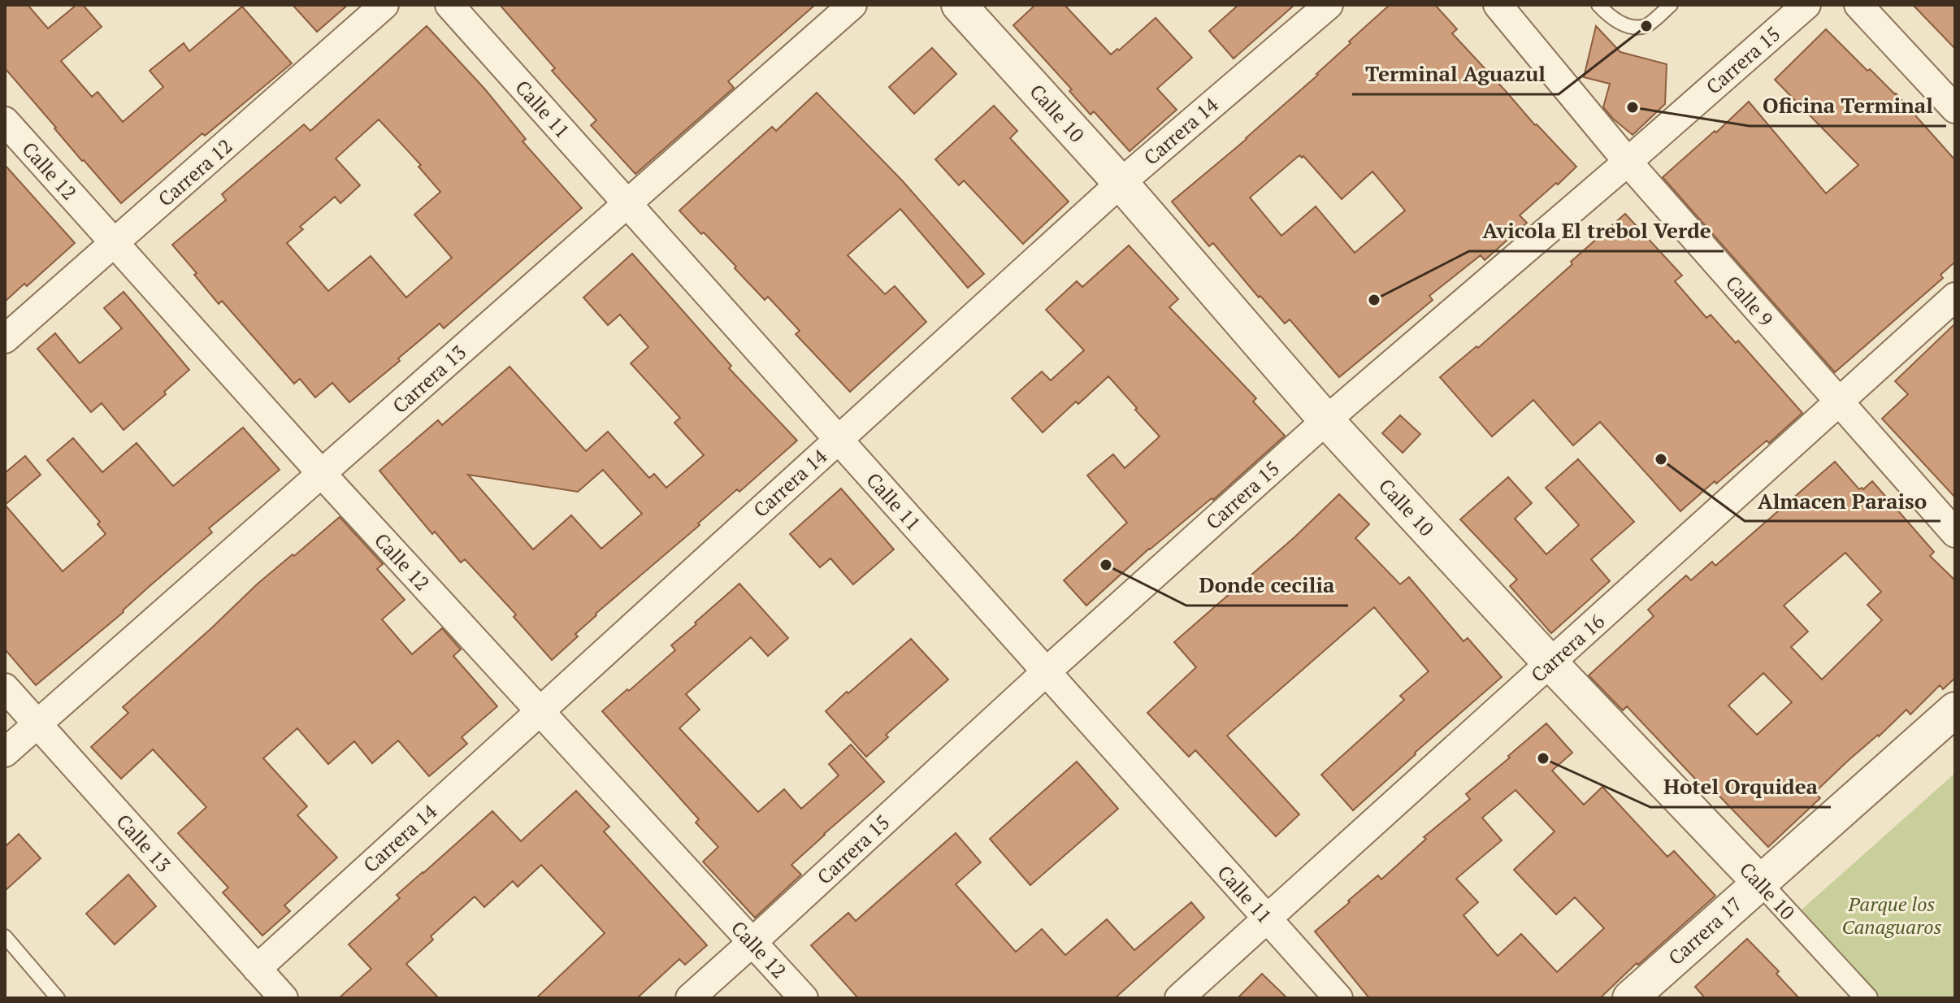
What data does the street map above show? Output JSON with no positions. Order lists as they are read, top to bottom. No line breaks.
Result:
{"streets":{"street":["Carrera 15","Calle 11","Calle 10","Carrera 14","Calle 12","Carrera 12","Calle 9","Carrera 13","Carrera 16","Calle 13","Carrera 17"]},"crossings":[["Carrera 15","Calle 11"],["Carrera 15","Calle 10"],["Carrera 15","Calle 12"],["Carrera 15","Calle 9"],["Calle 11","Carrera 14"],["Calle 11","Carrera 13"],["Calle 11","Carrera 16"],["Calle 10","Carrera 14"],["Calle 10","Carrera 16"],["Calle 10","Carrera 17"],["Carrera 14","Calle 12"],["Carrera 14","Calle 13"],["Calle 12","Carrera 12"],["Calle 12","Carrera 13"],["Calle 9","Carrera 16"],["Carrera 13","Calle 13"]],"parks":["Parque los Canaguaros"],"places":["Terminal Aguazul","Oficina Terminal","Avicola El trebol Verde","Almacen Paraiso","Donde cecilia","Hotel Orquidea"]}
